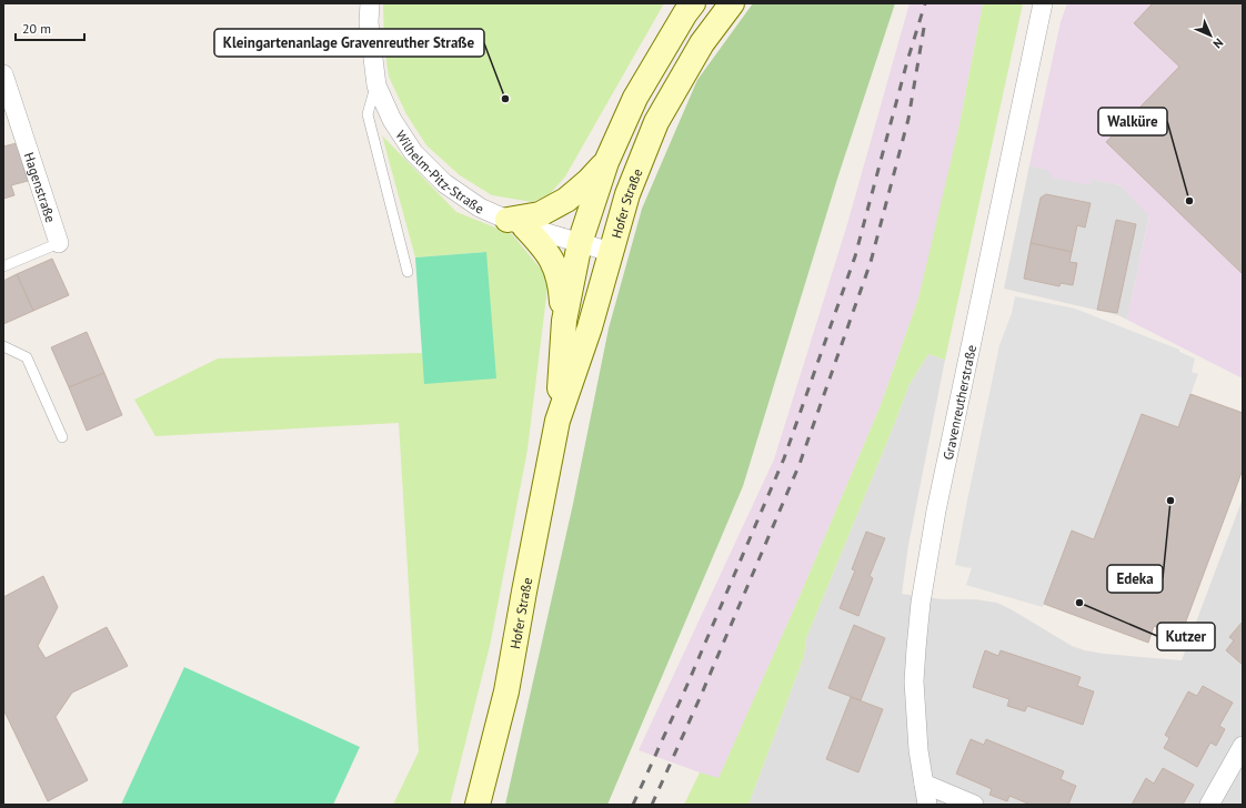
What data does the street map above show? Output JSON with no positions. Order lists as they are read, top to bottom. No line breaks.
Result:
{"streets":{"main road":["Hofer Straße"],"street":["Wilhelm-Pitz-Straße","Hagenstraße","Gravenreutherstraße"]},"crossings":[["Wilhelm-Pitz-Straße","Hofer Straße"]],"places":["Kleingartenanlage Gravenreuther Straße","Walküre","Edeka","Kutzer"],"scale_bar":"20 m","north":"bottom right"}
